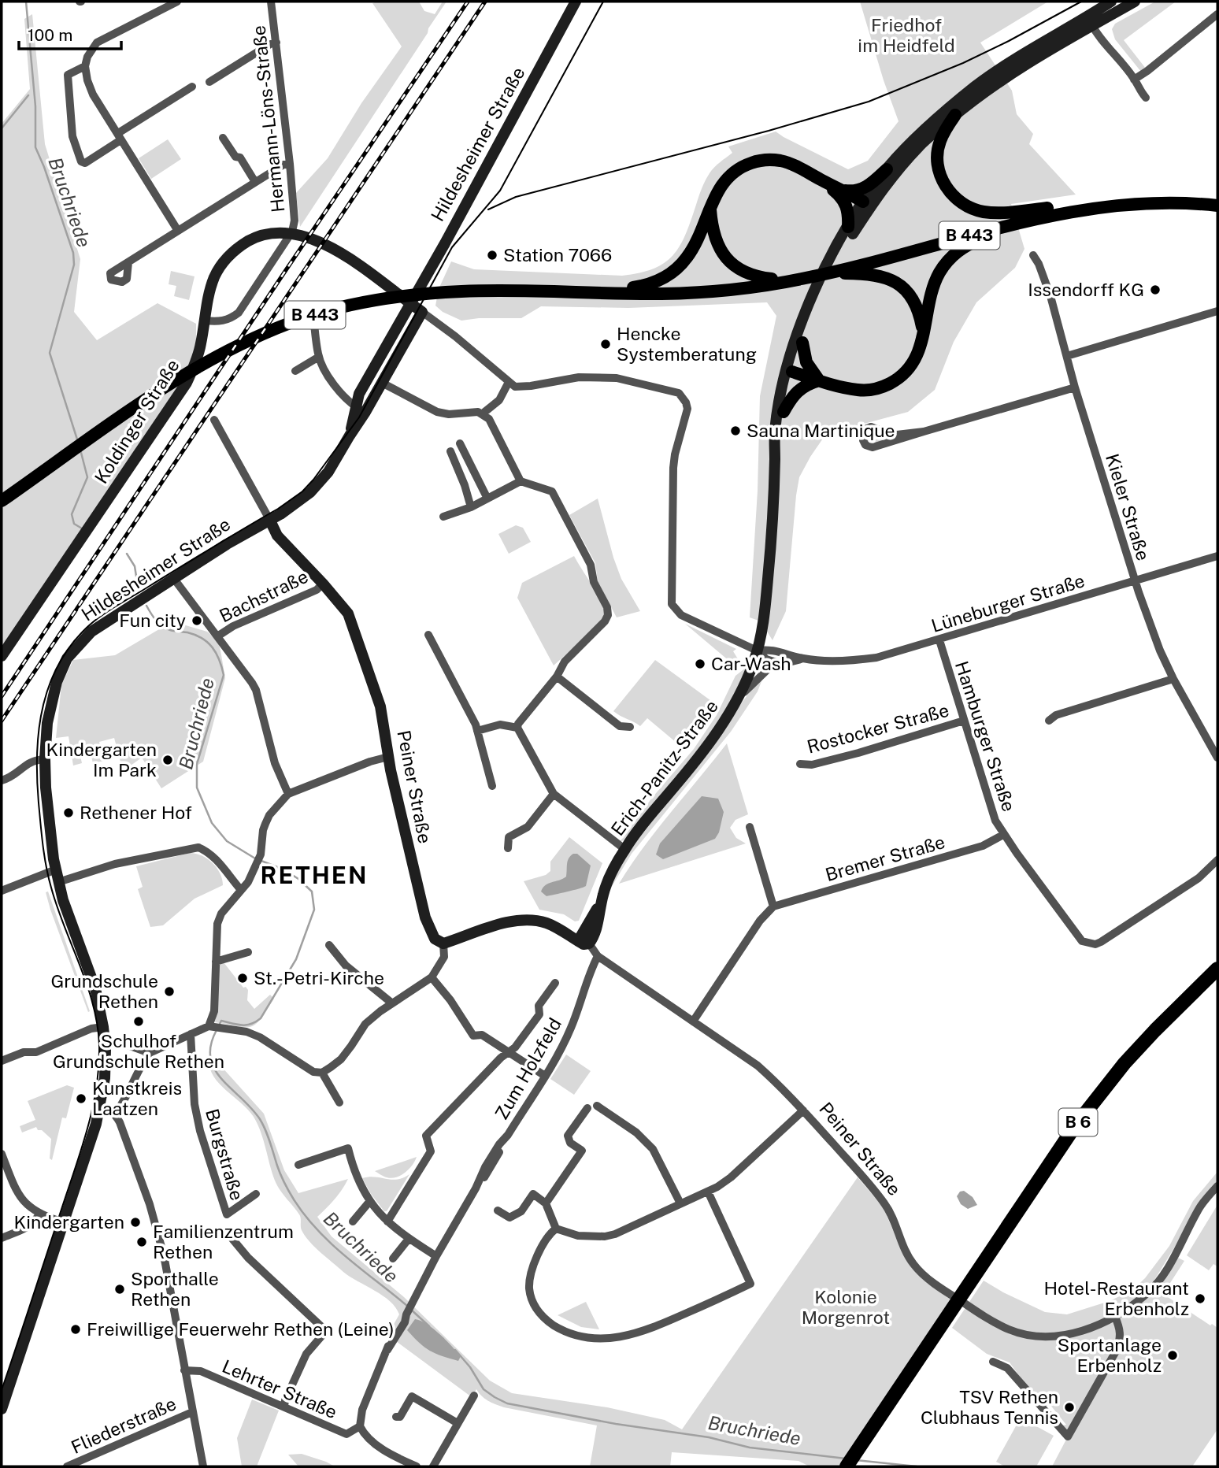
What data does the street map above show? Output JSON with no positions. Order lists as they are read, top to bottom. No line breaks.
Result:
{"streets":{"highway":["B 6"],"main road":["B 443"],"street":["Hermann-Löns-Straße","Hildesheimer Straße","Koldinger Straße","Kieler Straße","Bachstraße","Lüneburger Straße","Rostocker Straße","Hamburger Straße","Erich-Panitz-Straße","Peiner Straße","Bremer Straße","Zum Holzfeld","Burgstraße","Lehrter Straße","Fliederstraße"]},"crossings":[["Hermann-Löns-Straße","Koldinger Straße"],["Hildesheimer Straße","Koldinger Straße"],["Hildesheimer Straße","Peiner Straße"],["Kieler Straße","Lüneburger Straße"],["Bachstraße","Peiner Straße"],["Lüneburger Straße","Hamburger Straße"],["Lüneburger Straße","Erich-Panitz-Straße"],["Rostocker Straße","Hamburger Straße"],["Hamburger Straße","Bremer Straße"],["Erich-Panitz-Straße","Peiner Straße"],["Peiner Straße","Zum Holzfeld"],["Zum Holzfeld","Lehrter Straße"]],"districts":["RETHEN"],"water":["Bruchriede"],"parks":["Friedhof im Heidfeld","Kolonie Morgenrot"],"places":["Station 7066","Issendorff KG","Hencke Systemberatung","Sauna Martinique","Fun city","Car-Wash","Kindergarten Im Park","Rethener Hof","St.-Petri-Kirche","Grundschule Rethen","Schulhof Grundschule Rethen","Kunstkreis Laatzen","Kindergarten","Familienzentrum Rethen","Sporthalle Rethen","Hotel-Restaurant Erbenholz","Freiwillige Feuerwehr Rethen (Leine)","Sportanlage Erbenholz","TSV Rethen Clubhaus Tennis"],"scale_bar":"100 m"}
